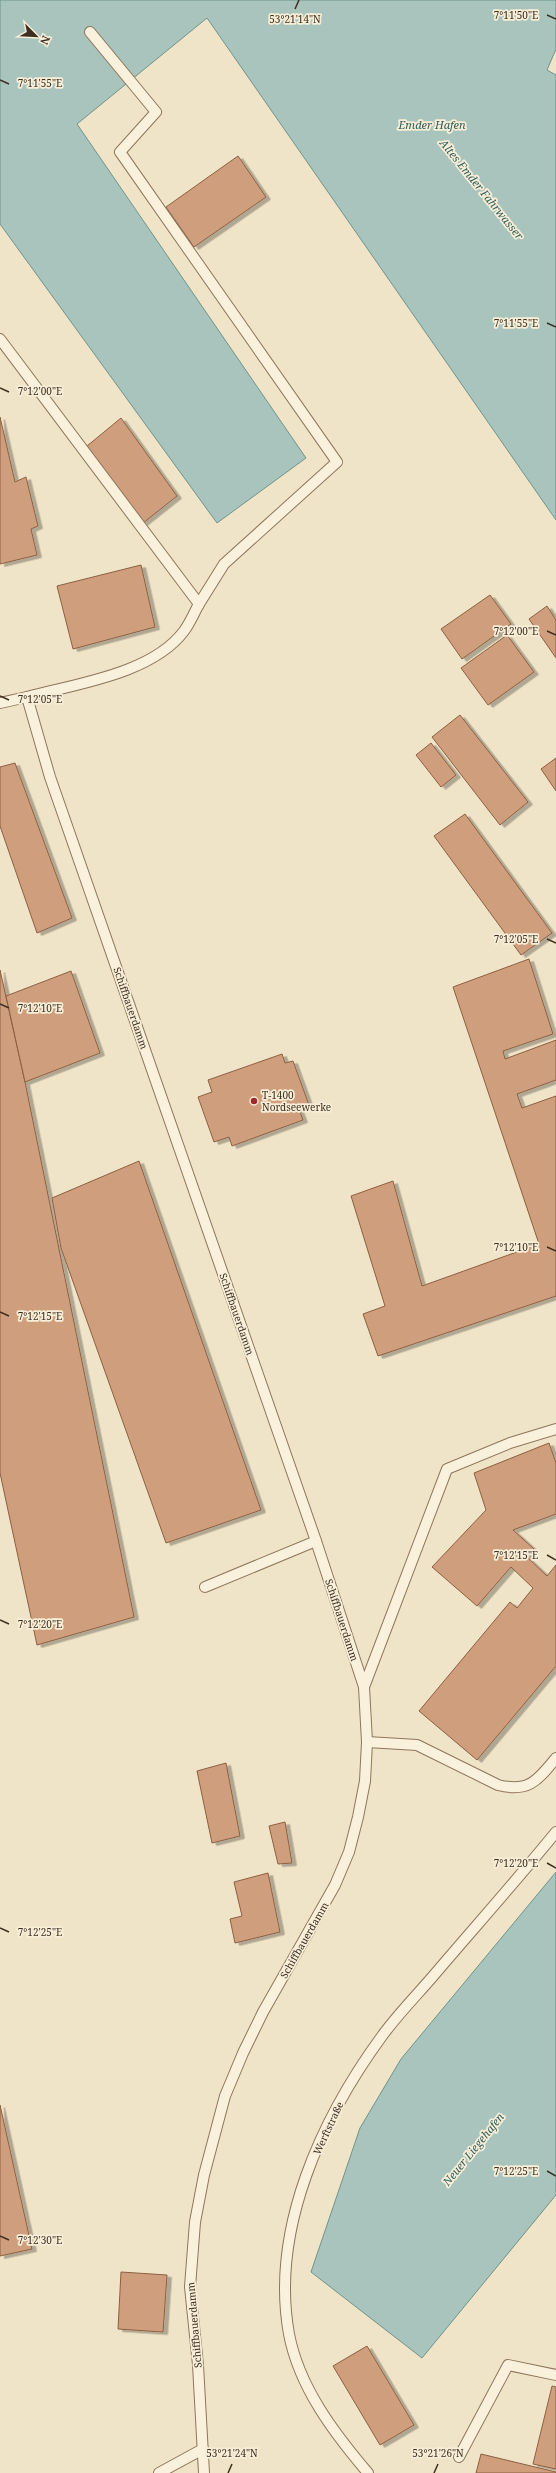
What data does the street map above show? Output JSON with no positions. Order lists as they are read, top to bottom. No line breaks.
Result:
{"streets":{"lane":["Schiffbauerdamm","Werftstraße"]},"water":["Emder Hafen","Altes Emder Fahrwasser","Neuer Liegehafen"],"places":["T-1400 Nordseewerke"],"north":"bottom right","coordinates":["7°11'50\"E","53°21'14\"N","7°11'55\"E","7°12'00\"E","7°12'05\"E","7°12'10\"E","7°12'15\"E","7°12'20\"E","7°12'25\"E","7°12'30\"E","53°21'24\"N","53°21'26\"N"]}
